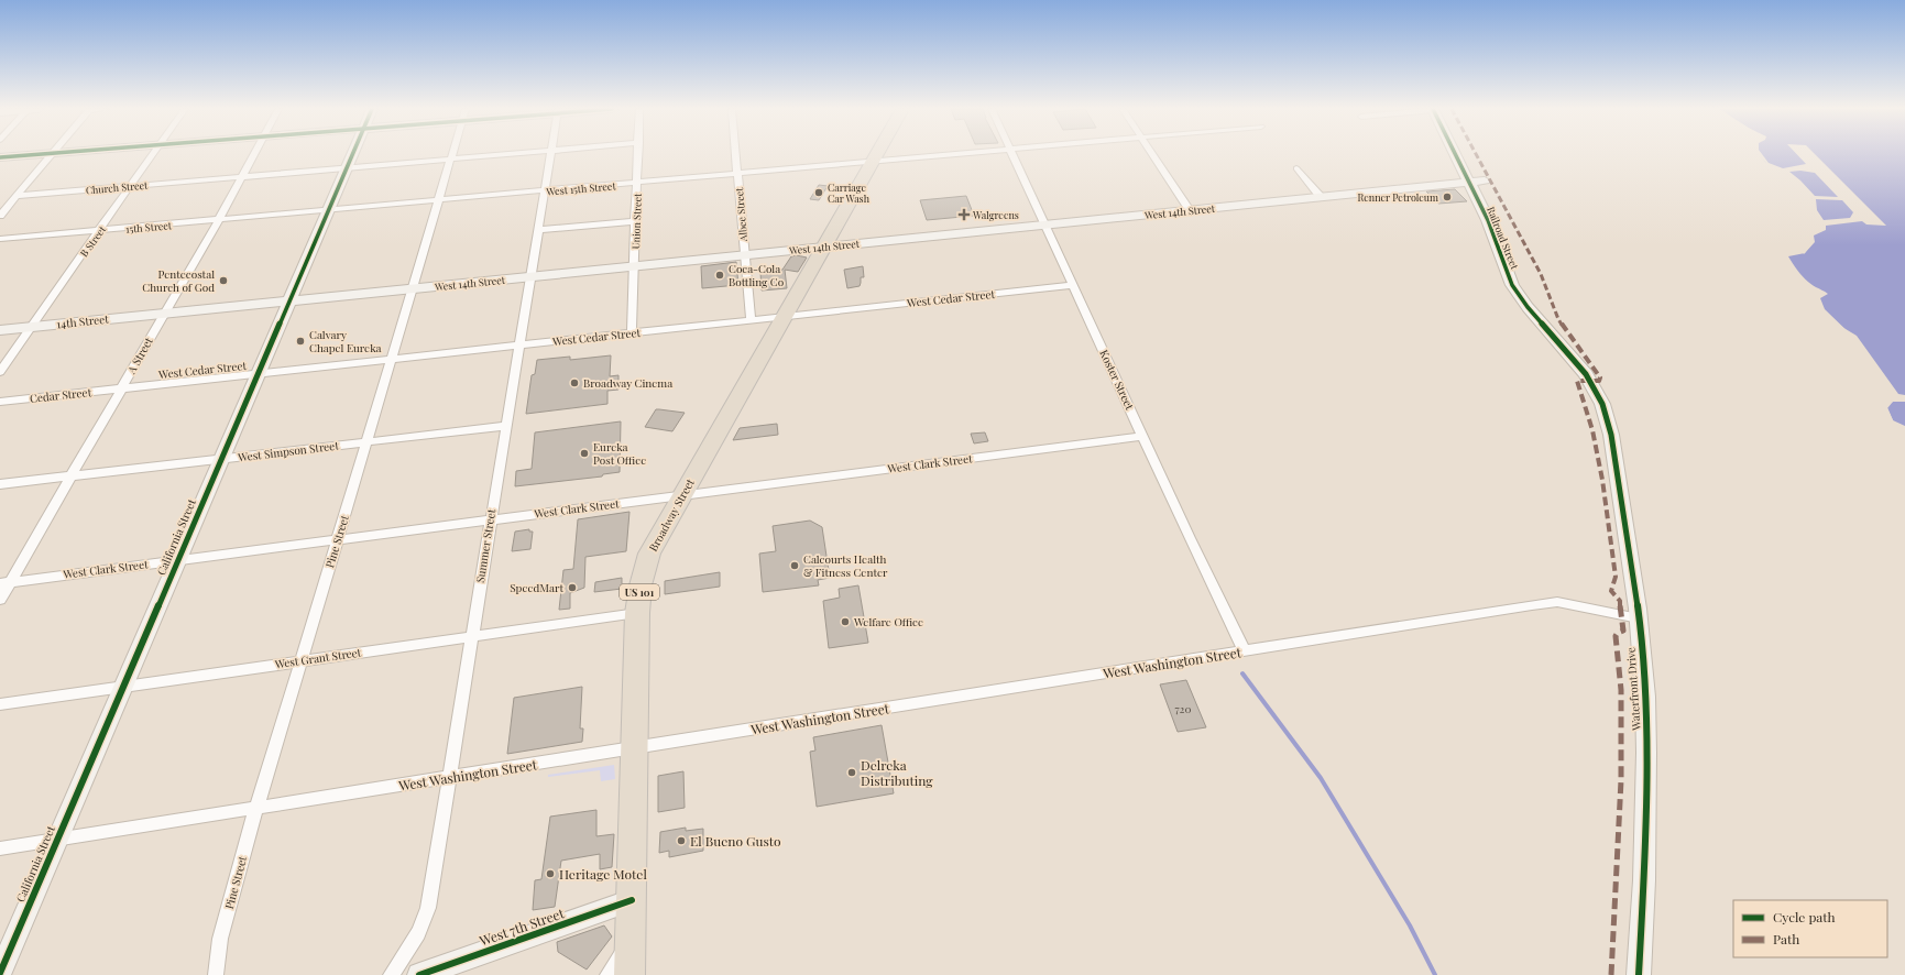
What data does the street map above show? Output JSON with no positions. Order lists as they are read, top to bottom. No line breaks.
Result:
{"streets":{"highway":["Broadway Street","US 101"],"street":["Church Street","West 15th Street","West 14th Street","Albee Street","Union Street","15th Street","Railroad Street","B Street","West Cedar Street","14th Street","A Street","Koster Street","Cedar Street","West Simpson Street","West Clark Street","California Street","Pine Street","Summer Street","West Grant Street","West Washington Street","Waterfront Drive","West 7th Street"]},"crossings":[["Church Street","B Street"],["Church Street","A Street"],["Church Street","California Street"],["Church Street","Pine Street"],["West 15th Street","Albee Street"],["West 15th Street","Union Street"],["West 15th Street","15th Street"],["West 15th Street","A Street"],["West 15th Street","Broadway Street"],["West 15th Street","California Street"],["West 15th Street","Pine Street"],["West 15th Street","Summer Street"],["West 14th Street","Albee Street"],["West 14th Street","Union Street"],["West 14th Street","Railroad Street"],["West 14th Street","14th Street"],["West 14th Street","A Street"],["West 14th Street","Koster Street"],["West 14th Street","Broadway Street"],["West 14th Street","California Street"],["West 14th Street","Pine Street"],["West 14th Street","Summer Street"],["Albee Street","West Cedar Street"],["Union Street","West Cedar Street"],["15th Street","B Street"],["15th Street","A Street"],["Railroad Street","Waterfront Drive"],["B Street","14th Street"],["West Cedar Street","A Street"],["West Cedar Street","Koster Street"],["West Cedar Street","Cedar Street"],["West Cedar Street","Broadway Street"],["West Cedar Street","California Street"],["West Cedar Street","Pine Street"],["West Cedar Street","Summer Street"],["14th Street","A Street"],["A Street","Cedar Street"],["A Street","West Simpson Street"],["A Street","West Clark Street"],["Koster Street","West Clark Street"],["Koster Street","West Washington Street"],["West Simpson Street","California Street"],["West Simpson Street","Pine Street"],["West Simpson Street","Summer Street"],["West Clark Street","Broadway Street"],["West Clark Street","California Street"],["West Clark Street","Pine Street"],["West Clark Street","Summer Street"],["Broadway Street","West Grant Street"],["Broadway Street","West Washington Street"],["Broadway Street","West 7th Street"],["California Street","West Grant Street"],["California Street","West Washington Street"],["Pine Street","West Grant Street"],["Pine Street","West Washington Street"],["Summer Street","West Grant Street"],["Summer Street","West Washington Street"],["West Washington Street","Waterfront Drive"]],"places":{"other":["Carriage Car Wash","Renner Petroleum","Coca-Cola Bottling Co","Pentecostal Church of God","Calvary Chapel Eureka","Broadway Cinema","Eureka Post Office","Calcourts Health & Fitness Center","SpeedMart","Welfare Office","Delreka Distributing","El Bueno Gusto","Heritage Motel"],"health":["Walgreens"]},"house_numbers":["720"],"legend":["Cycle path","Path"]}
